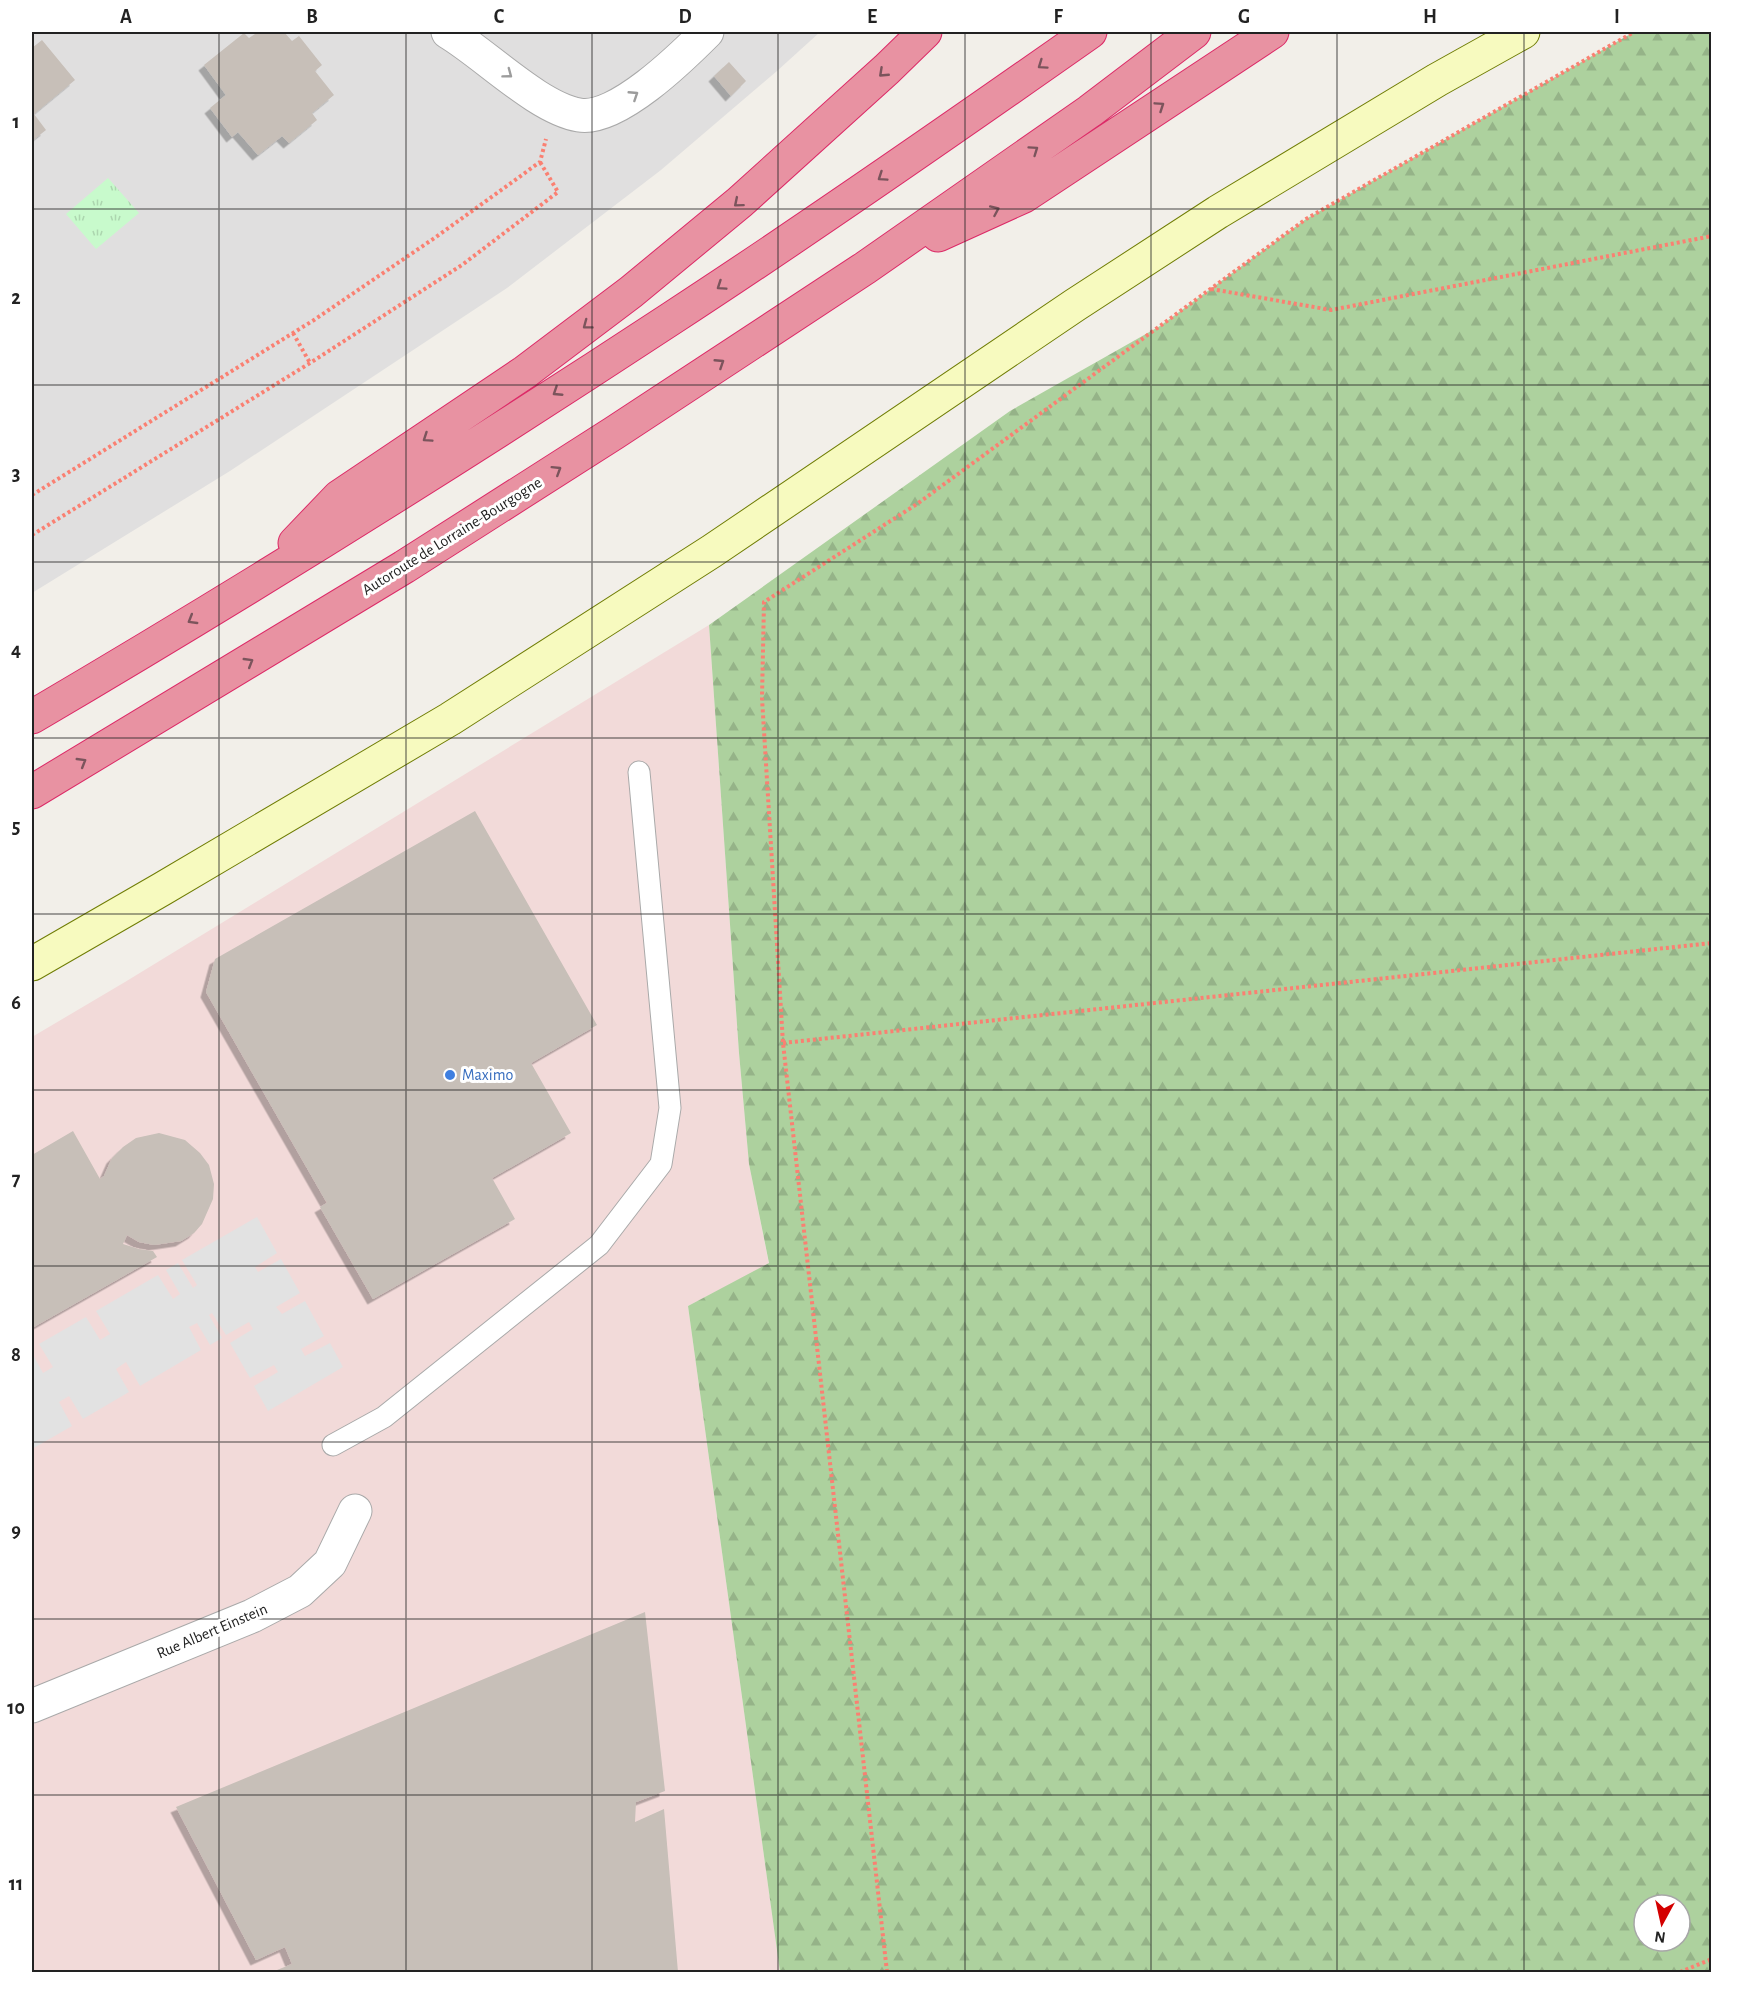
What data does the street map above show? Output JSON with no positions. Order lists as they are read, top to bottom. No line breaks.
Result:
{"streets":{"highway":["Autoroute de Lorraine-Bourgogne"],"street":["Rue Albert Einstein"]},"places":["Maximo"],"north":"bottom","grid":{"columns":["A","B","C","D","E","F","G","H","I"],"rows":["1","2","3","4","5","6","7","8","9","10","11"]}}
